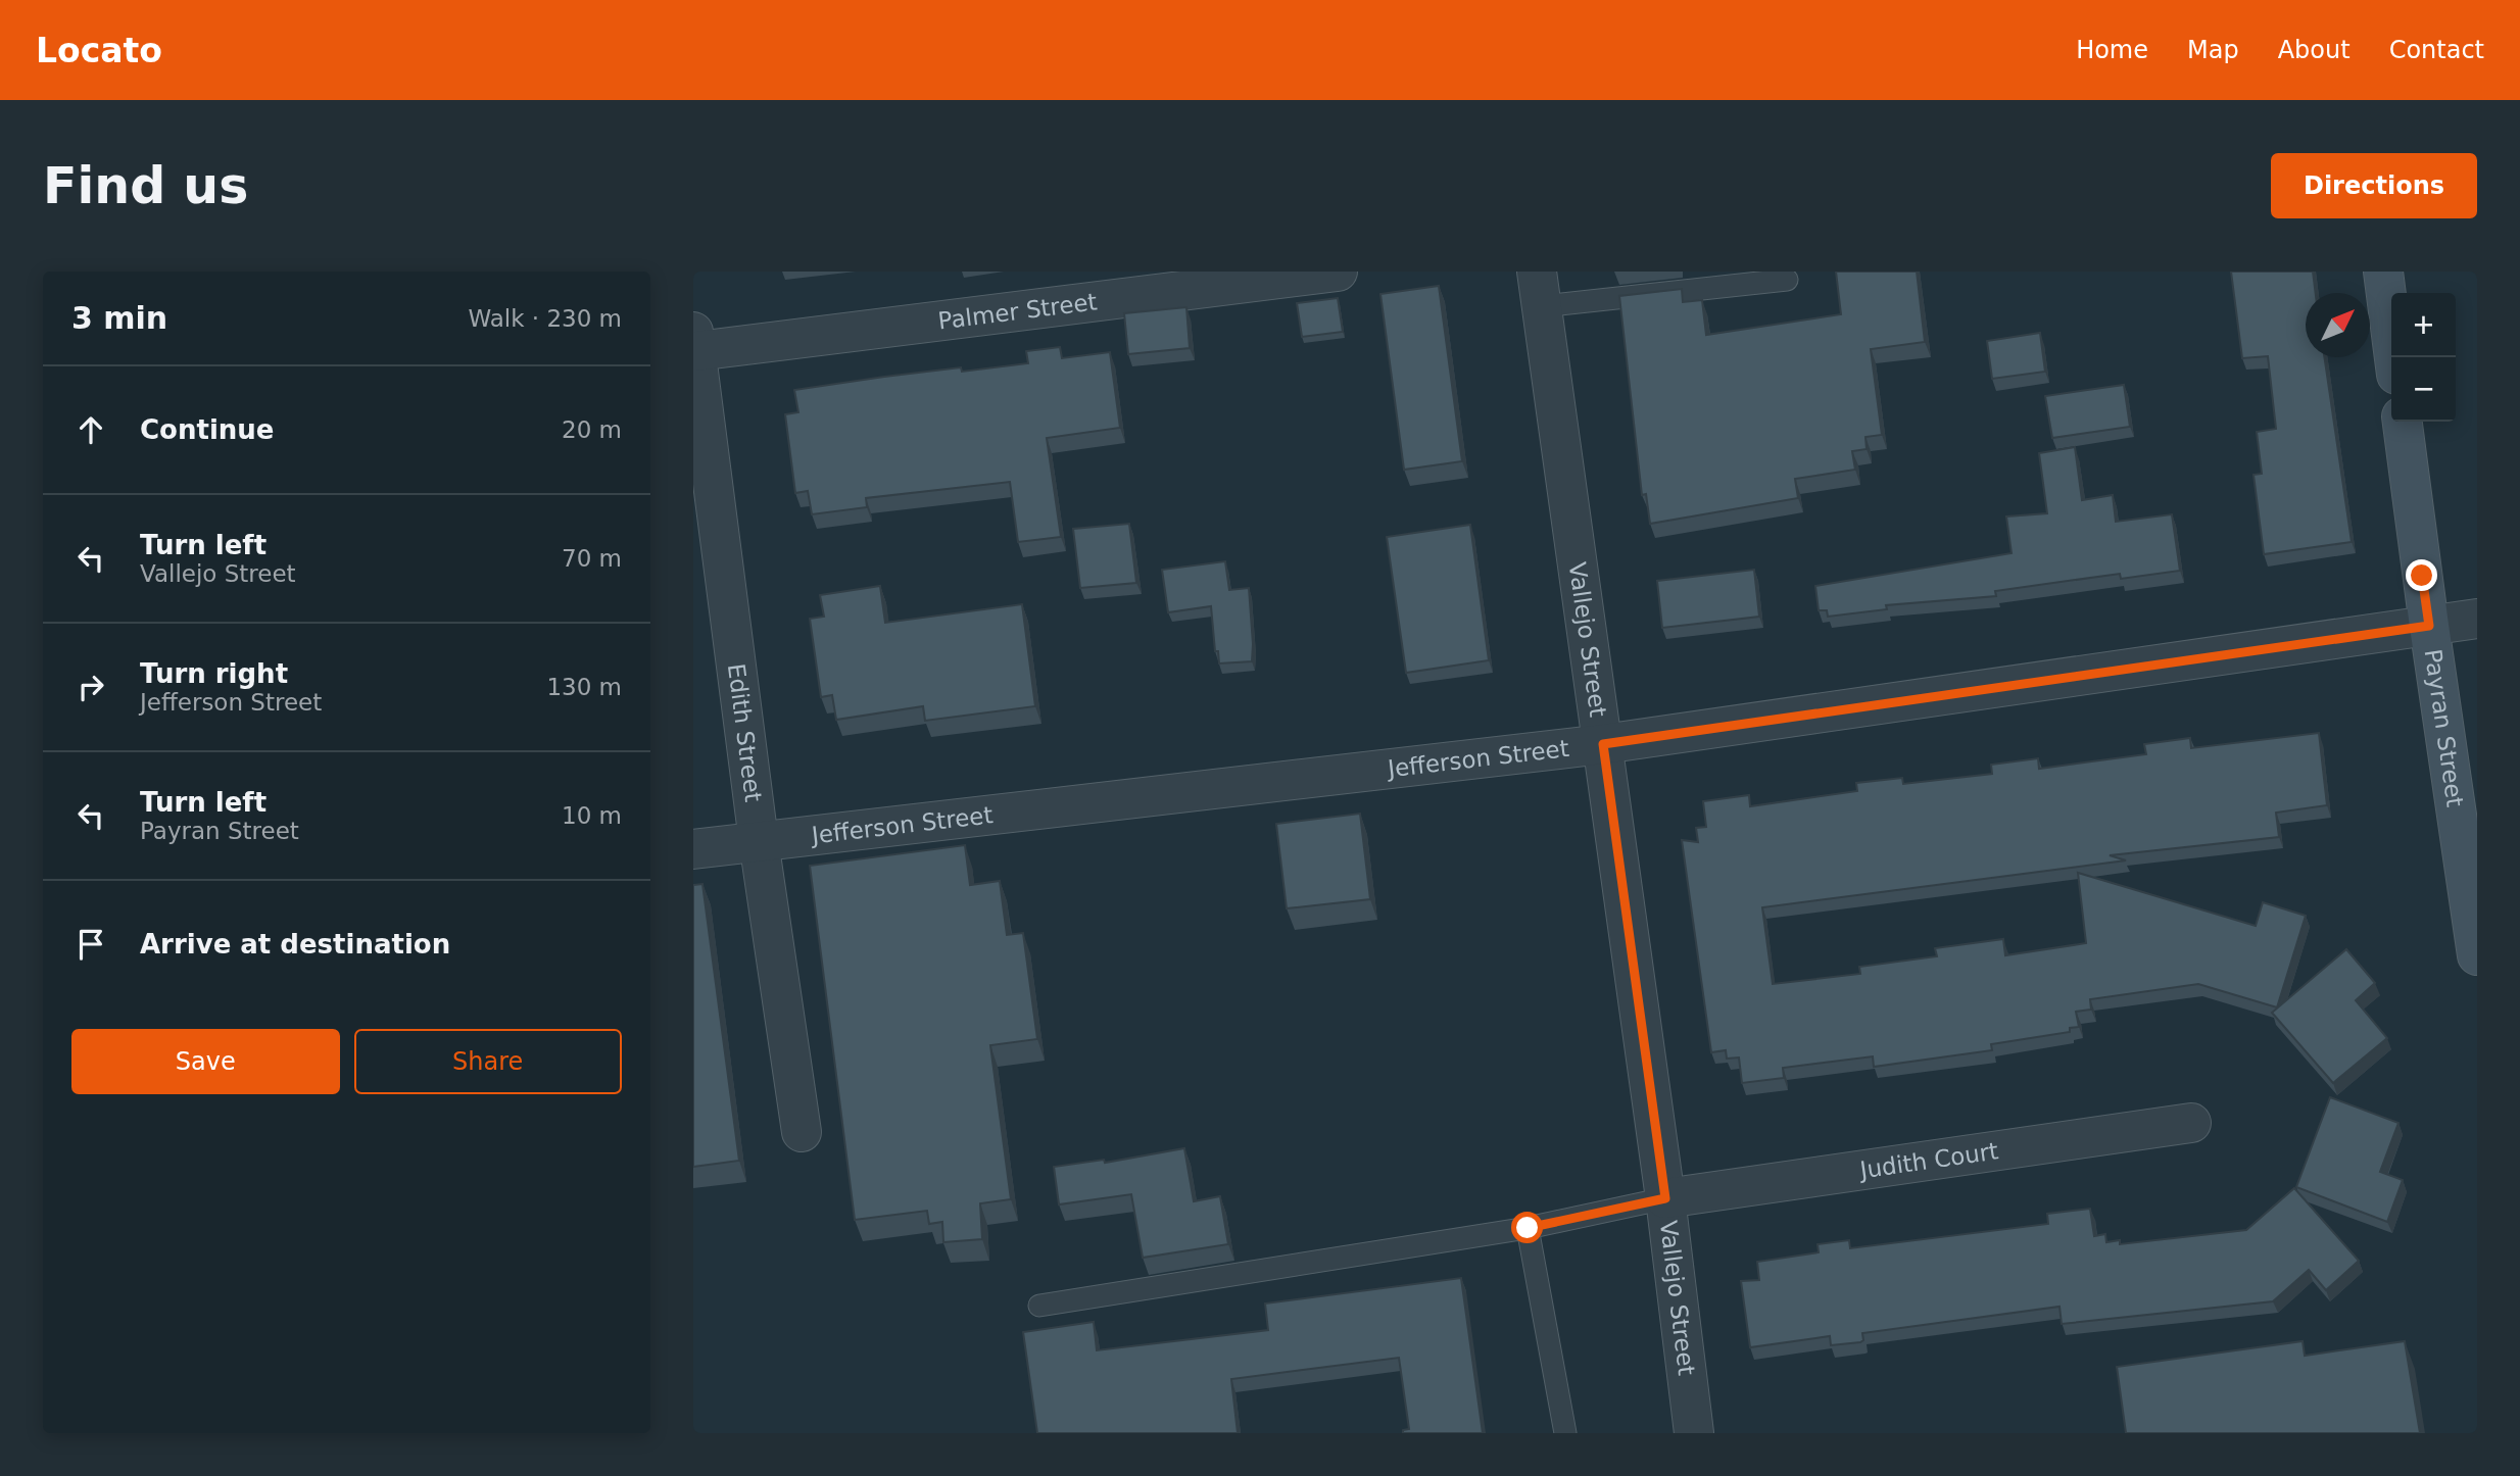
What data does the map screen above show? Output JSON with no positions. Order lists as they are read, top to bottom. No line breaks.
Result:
{"streets":{"main road":["Payran Street"],"street":["Palmer Street","Vallejo Street","Edith Street","Jefferson Street","Judith Court"]},"crossings":[["Palmer Street","Edith Street"],["Vallejo Street","Jefferson Street"],["Vallejo Street","Judith Court"],["Payran Street","Jefferson Street"],["Edith Street","Jefferson Street"]],"north":"top right","page":{"header":"Locato","nav":["Home","Map","About","Contact"],"buttons":["Directions",["Save","Share"]],"title":"Find us","heading":["3 min","Walk · 230 m"],"map_buttons":["+","−"],"list":[["Continue","20 m"],["Turn left","Vallejo Street","70 m"],["Turn right","Jefferson Street","130 m"],["Turn left","Payran Street","10 m"],"Arrive at destination"]}}
